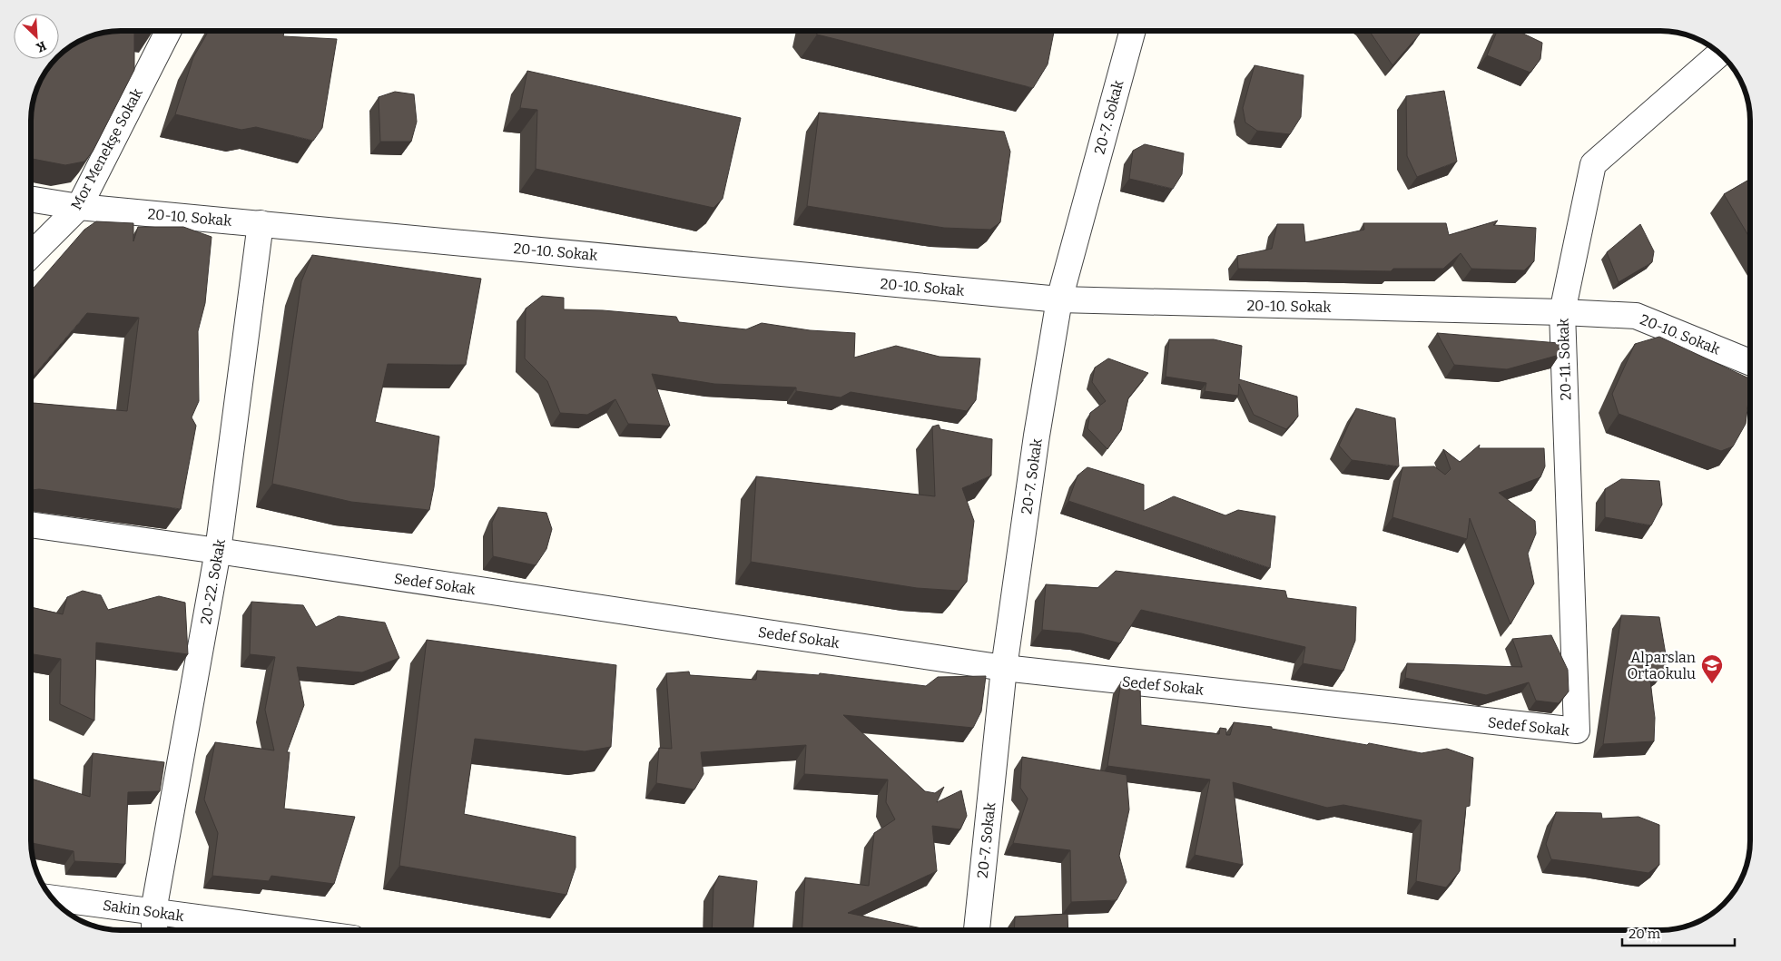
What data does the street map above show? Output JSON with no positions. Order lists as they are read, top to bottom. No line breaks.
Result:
{"streets":{"street":["20-7. Sokak","Mor Menekşe Sokak","20-10. Sokak","20-11. Sokak","20-22. Sokak","Sedef Sokak","Sakin Sokak"]},"crossings":[["20-7. Sokak","20-10. Sokak"],["20-7. Sokak","Sedef Sokak"],["Mor Menekşe Sokak","20-10. Sokak"],["20-10. Sokak","20-11. Sokak"],["20-10. Sokak","20-22. Sokak"],["20-11. Sokak","Sedef Sokak"],["20-22. Sokak","Sedef Sokak"],["20-22. Sokak","Sakin Sokak"]],"places":{"school or university":["Alparslan Ortaokulu"]},"scale_bar":"20 m","north":"bottom right"}
